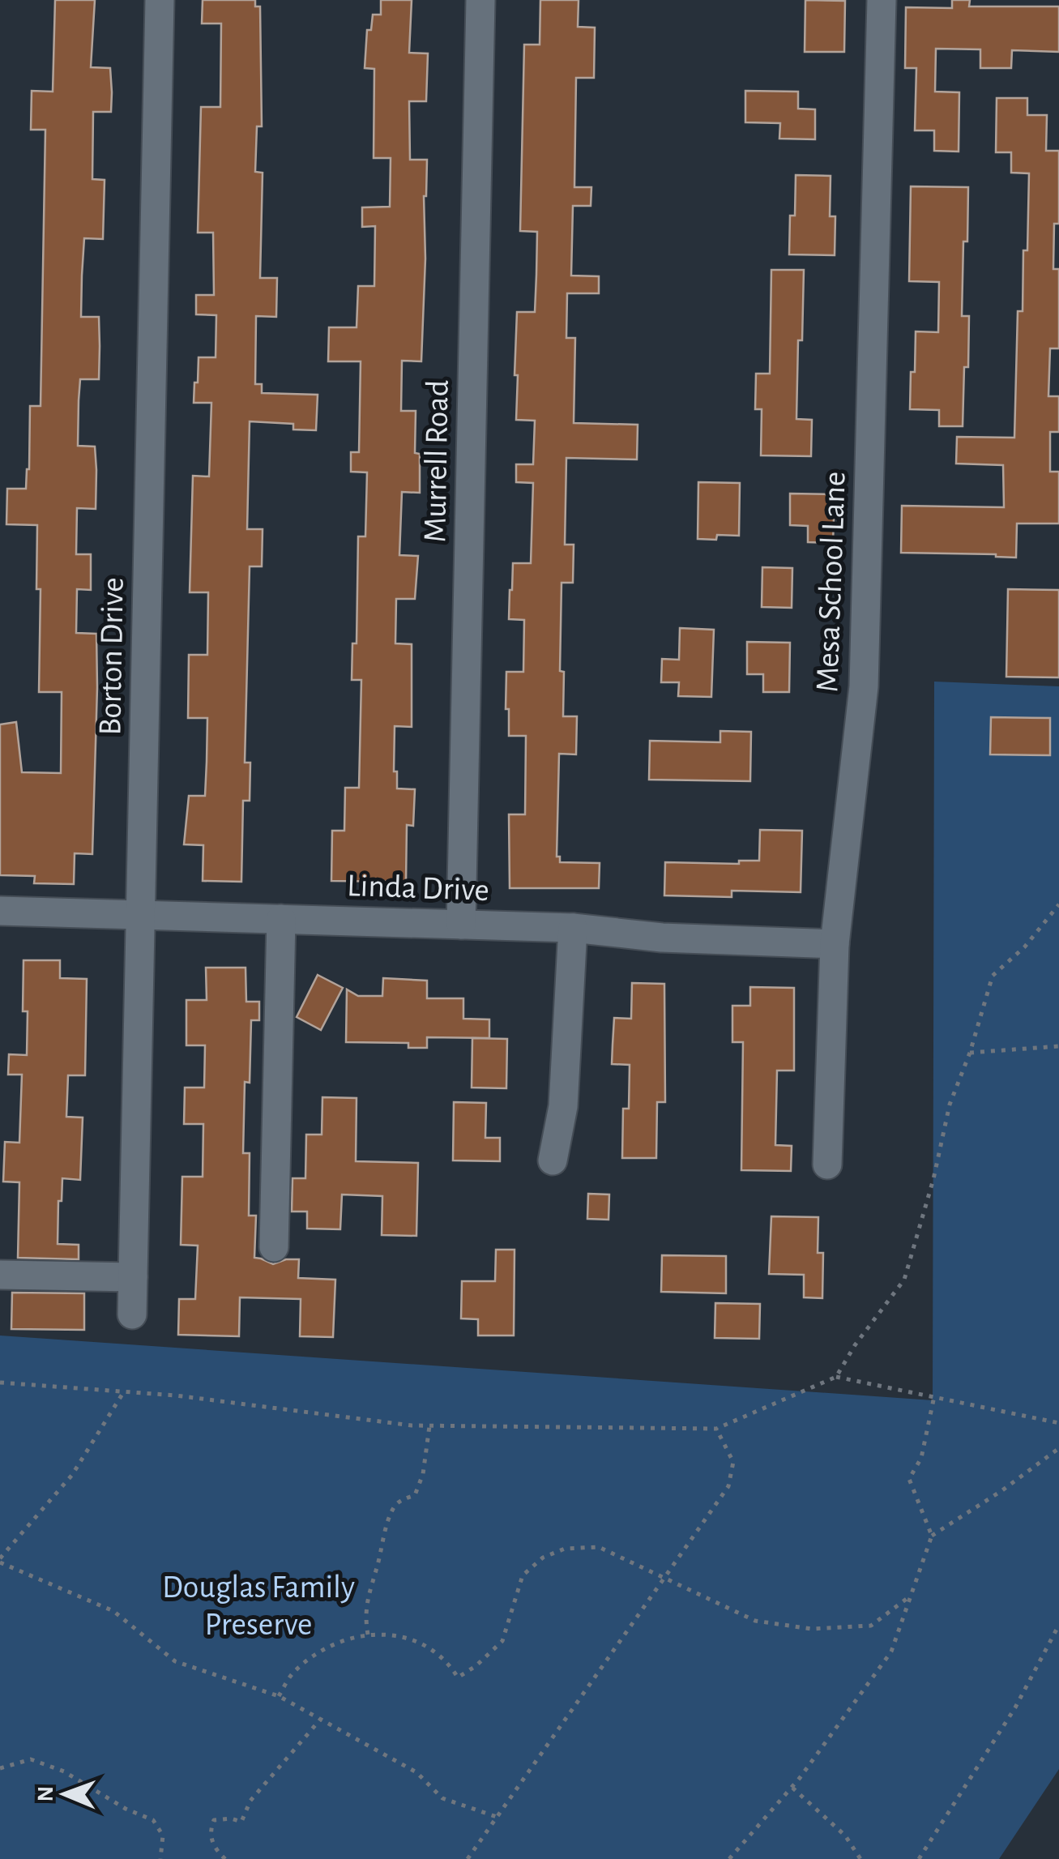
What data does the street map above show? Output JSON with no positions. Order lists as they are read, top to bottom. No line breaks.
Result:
{"streets":{"street":["Murrell Road","Mesa School Lane","Borton Drive","Linda Drive"]},"crossings":[["Murrell Road","Linda Drive"],["Mesa School Lane","Linda Drive"],["Borton Drive","Linda Drive"]],"parks":["Douglas Family Preserve"],"north":"left"}
